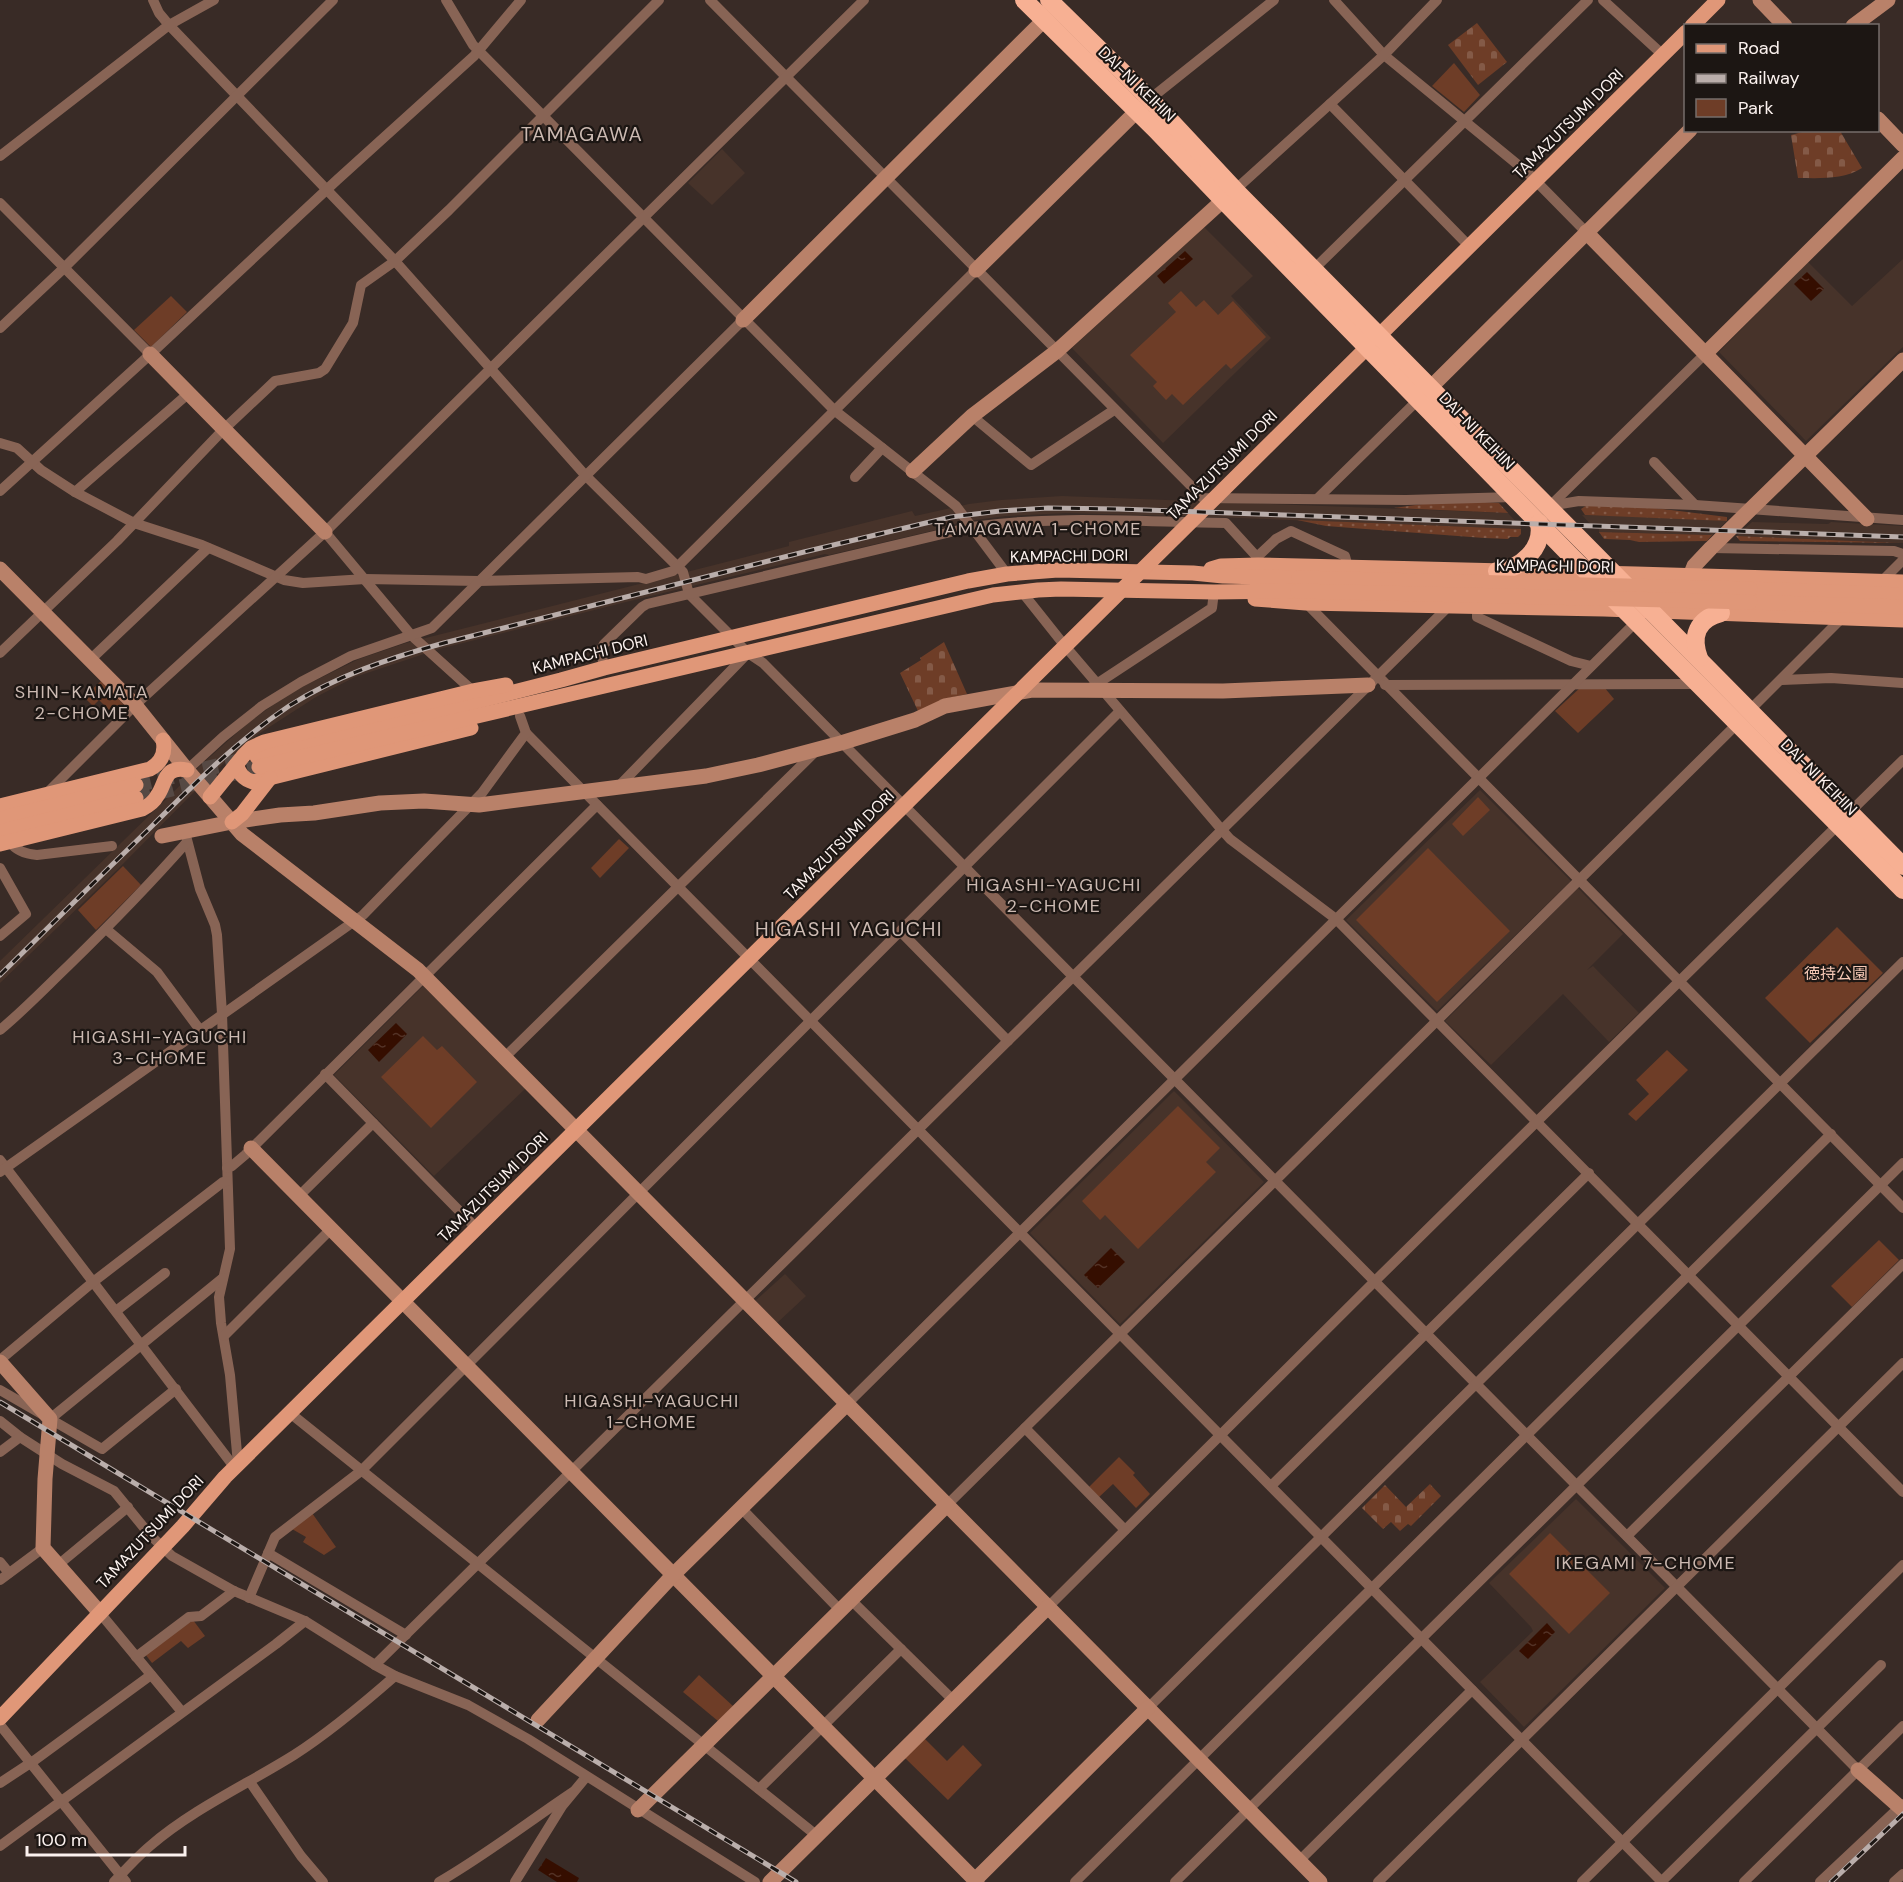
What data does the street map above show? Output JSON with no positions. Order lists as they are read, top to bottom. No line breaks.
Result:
{"streets":{"highway":["DAI-NI KEIHIN"],"main road":["TAMAZUTSUMI DORI","KAMPACHI DORI"]},"crossings":[["DAI-NI KEIHIN","TAMAZUTSUMI DORI"],["TAMAZUTSUMI DORI","KAMPACHI DORI"]],"districts":["TAMAGAWA","TAMAGAWA 1-CHOME","SHIN-KAMATA 2-CHOME","HIGASHI-YAGUCHI 2-CHOME","HIGASHI YAGUCHI","HIGASHI-YAGUCHI 3-CHOME","HIGASHI-YAGUCHI 1-CHOME","IKEGAMI 7-CHOME"],"parks":["徳持公園"],"legend":["Road","Railway","Park"],"scale_bar":"100 m"}
